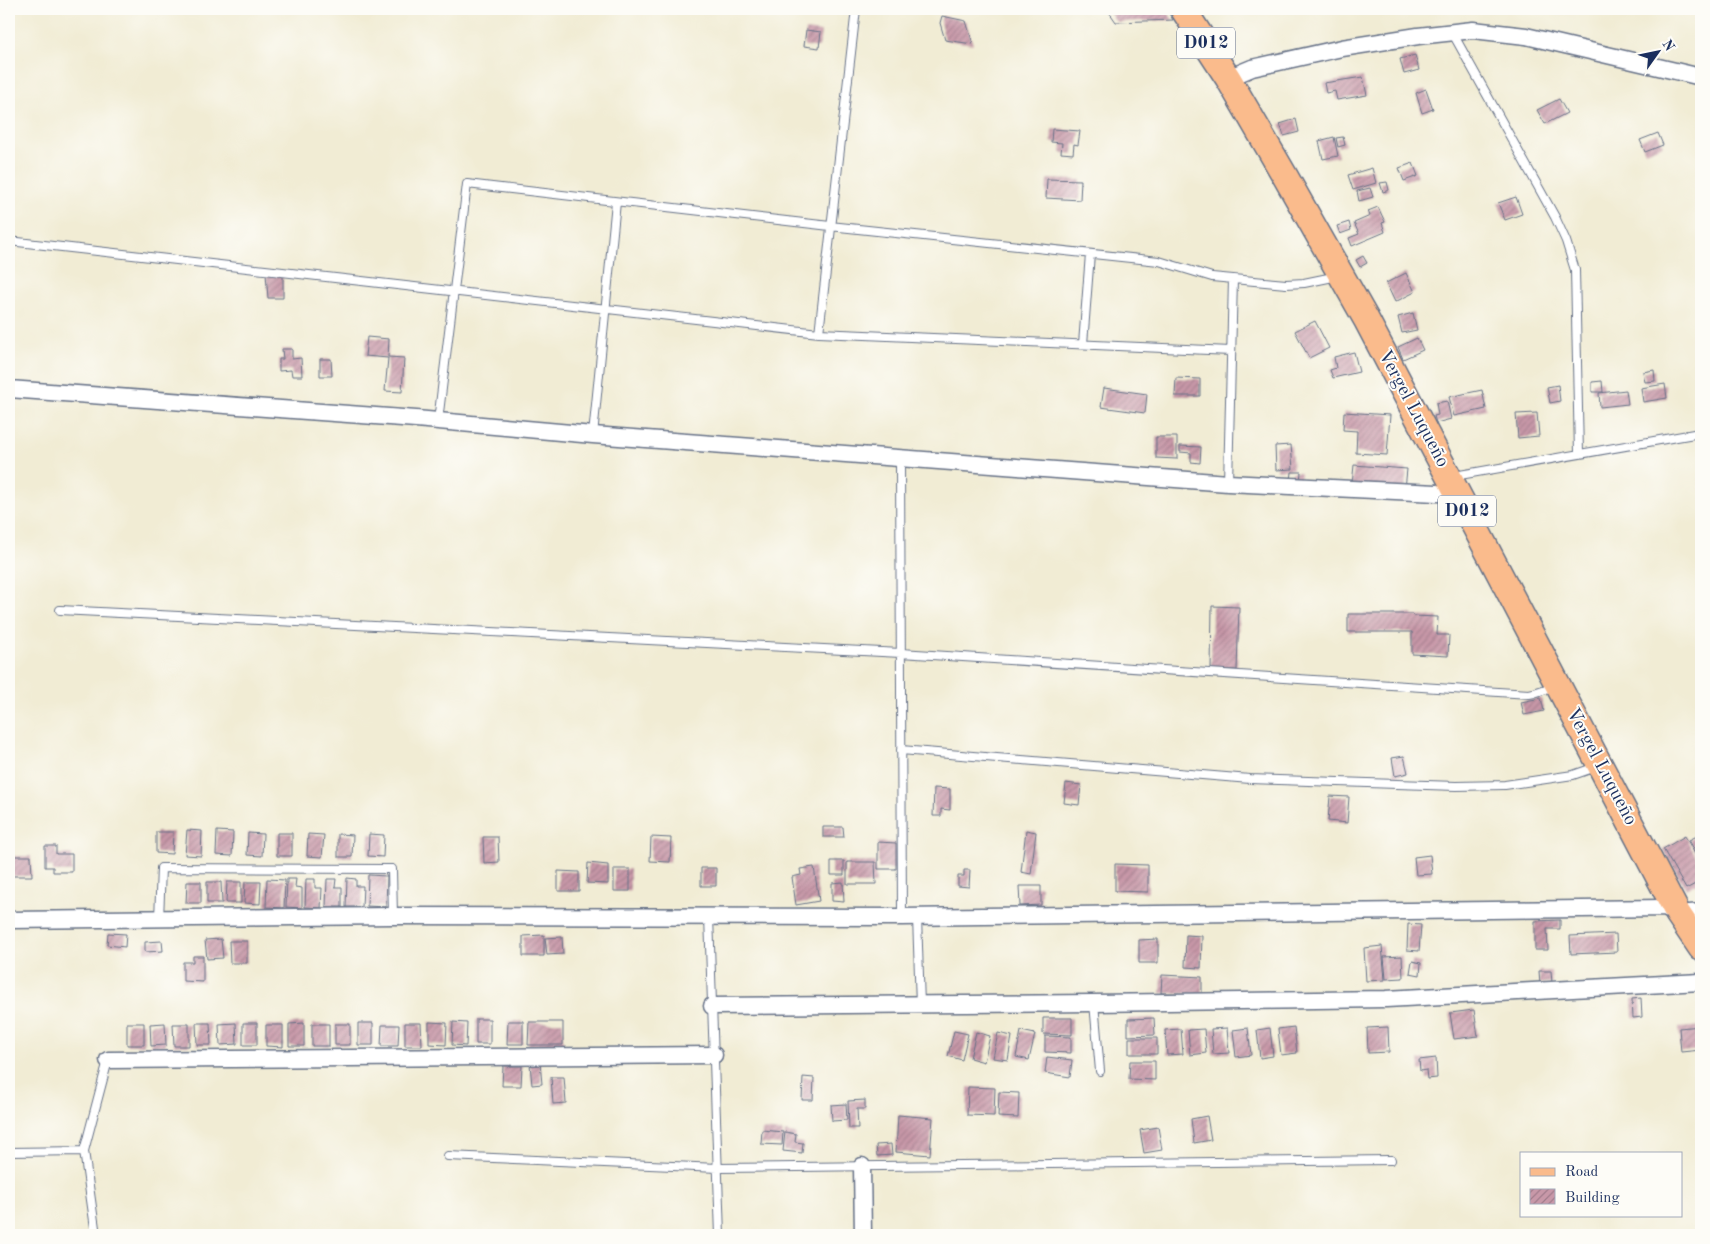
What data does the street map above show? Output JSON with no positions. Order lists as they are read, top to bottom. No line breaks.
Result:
{"streets":{"main road":["D012","Vergel Luqueño"]},"legend":["Road","Building"],"north":"top right"}
